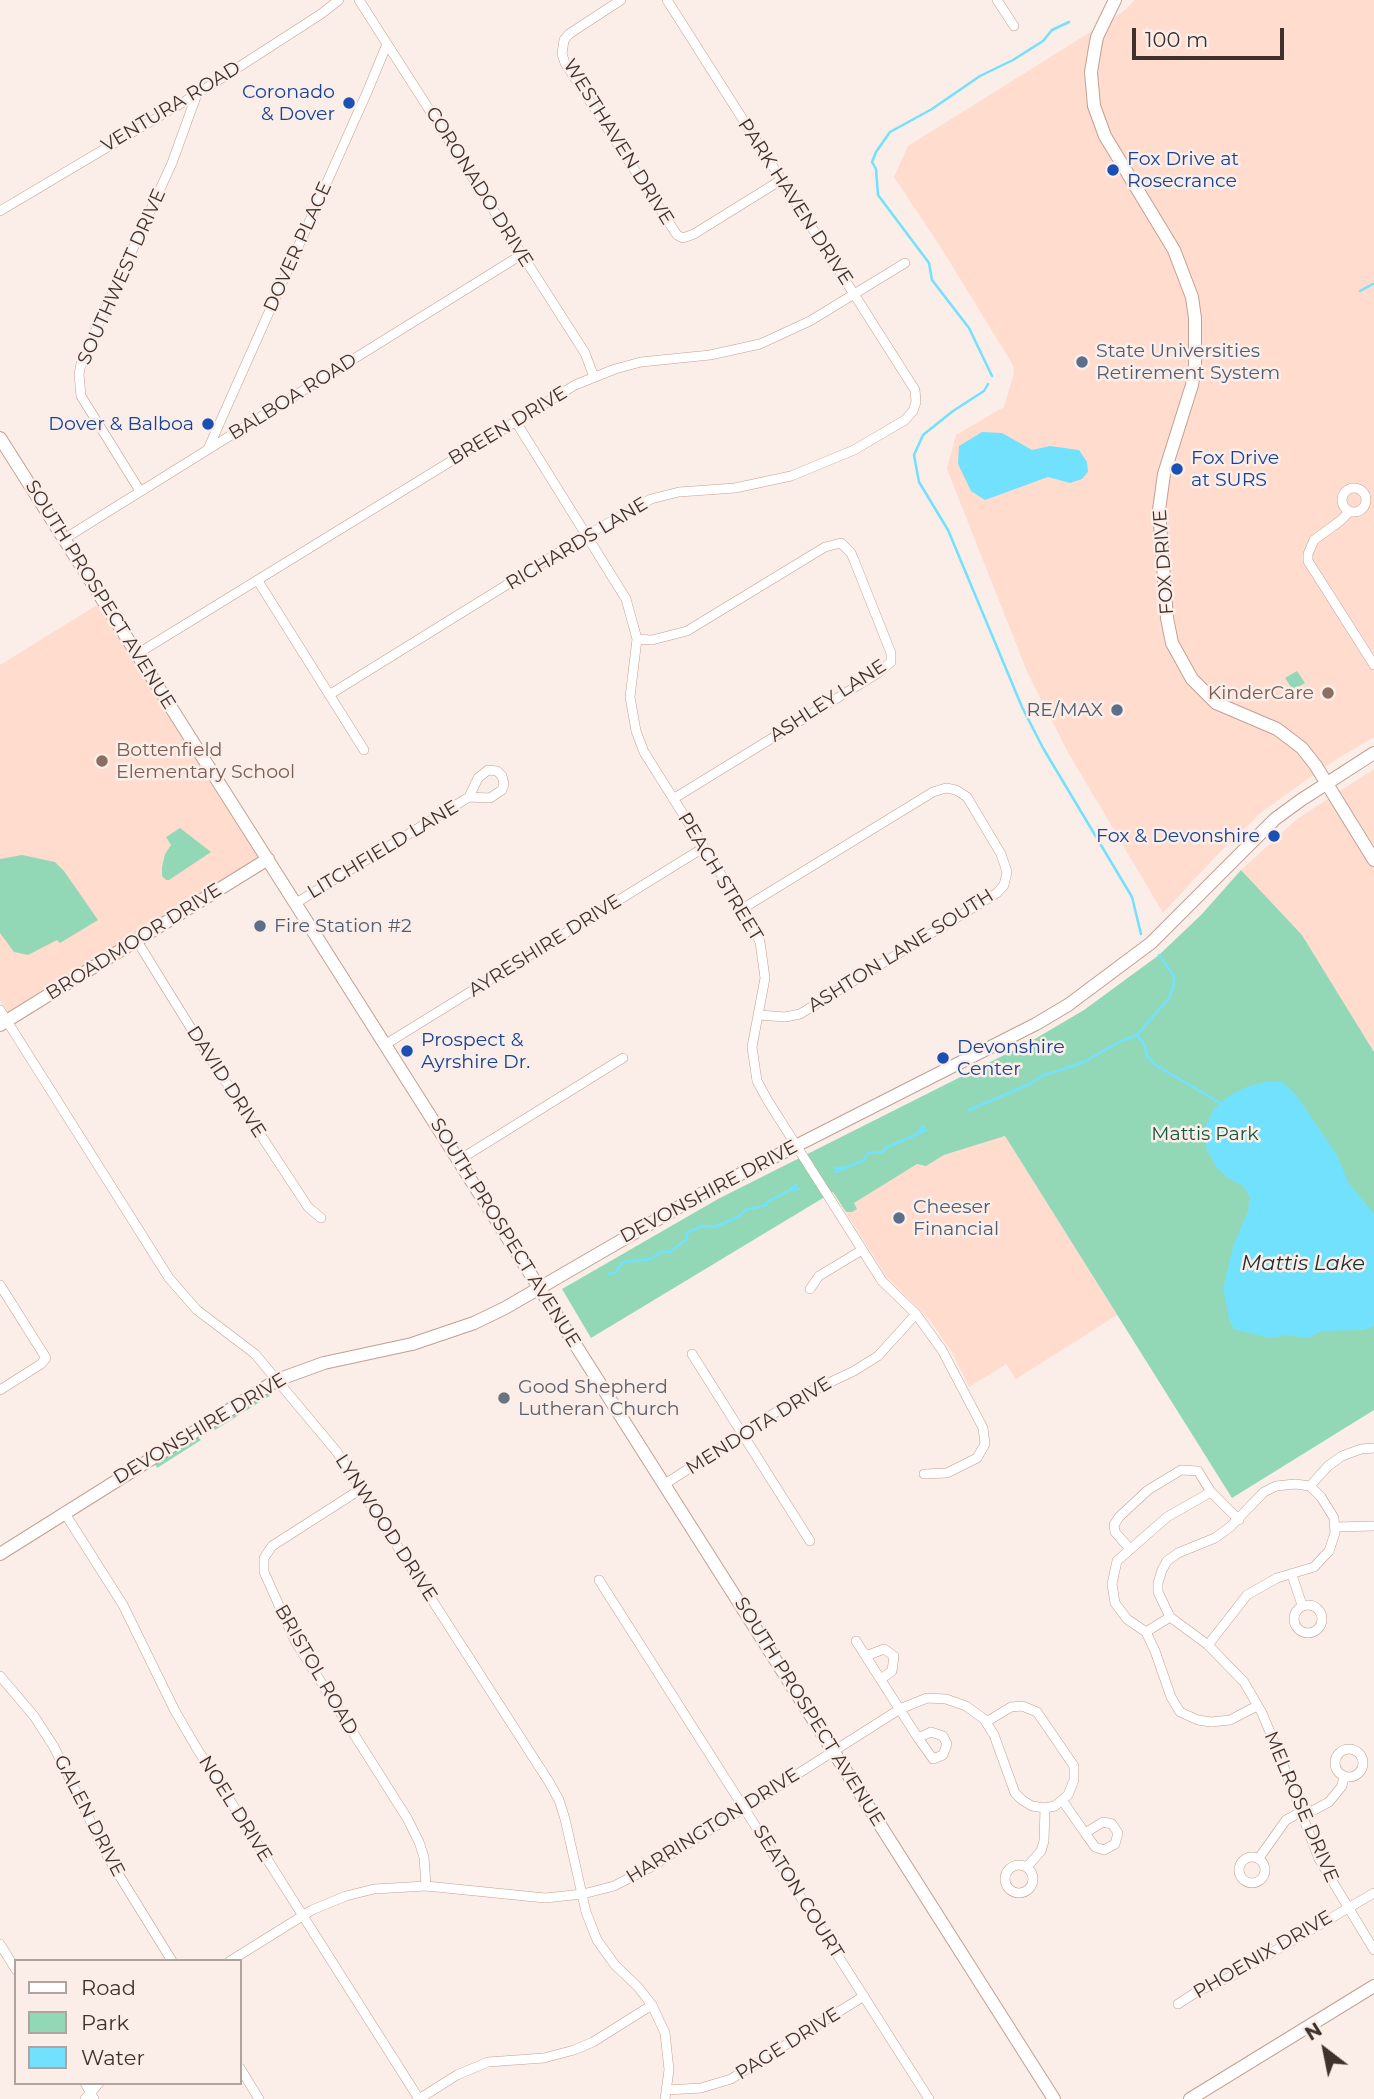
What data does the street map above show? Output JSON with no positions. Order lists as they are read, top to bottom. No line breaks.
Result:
{"streets":{"street":["VENTURA ROAD","WESTHAVEN DRIVE","CORONADO DRIVE","PARK HAVEN DRIVE","DOVER PLACE","SOUTHWEST DRIVE","BALBOA ROAD","BREEN DRIVE","RICHARDS LANE","FOX DRIVE","SOUTH PROSPECT AVENUE","ASHLEY LANE","LITCHFIELD LANE","PEACH STREET","BROADMOOR DRIVE","AYRESHIRE DRIVE","ASHTON LANE SOUTH","DAVID DRIVE","DEVONSHIRE DRIVE","MENDOTA DRIVE","LYNWOOD DRIVE","BRISTOL ROAD","MELROSE DRIVE","NOEL DRIVE","GALEN DRIVE","HARRINGTON DRIVE","SEATON COURT","PHOENIX DRIVE","PAGE DRIVE"]},"crossings":[["VENTURA ROAD","SOUTHWEST DRIVE"],["WESTHAVEN DRIVE","PARK HAVEN DRIVE"],["CORONADO DRIVE","DOVER PLACE"],["CORONADO DRIVE","BALBOA ROAD"],["CORONADO DRIVE","BREEN DRIVE"],["PARK HAVEN DRIVE","BREEN DRIVE"],["PARK HAVEN DRIVE","RICHARDS LANE"],["DOVER PLACE","BALBOA ROAD"],["SOUTHWEST DRIVE","BALBOA ROAD"],["BALBOA ROAD","SOUTH PROSPECT AVENUE"],["BREEN DRIVE","SOUTH PROSPECT AVENUE"],["BREEN DRIVE","PEACH STREET"],["RICHARDS LANE","PEACH STREET"],["FOX DRIVE","DEVONSHIRE DRIVE"],["SOUTH PROSPECT AVENUE","LITCHFIELD LANE"],["SOUTH PROSPECT AVENUE","BROADMOOR DRIVE"],["SOUTH PROSPECT AVENUE","AYRESHIRE DRIVE"],["SOUTH PROSPECT AVENUE","DEVONSHIRE DRIVE"],["SOUTH PROSPECT AVENUE","MENDOTA DRIVE"],["SOUTH PROSPECT AVENUE","HARRINGTON DRIVE"],["ASHLEY LANE","PEACH STREET"],["PEACH STREET","AYRESHIRE DRIVE"],["PEACH STREET","ASHTON LANE SOUTH"],["PEACH STREET","DEVONSHIRE DRIVE"],["PEACH STREET","MENDOTA DRIVE"],["BROADMOOR DRIVE","DAVID DRIVE"],["BROADMOOR DRIVE","LYNWOOD DRIVE"],["DEVONSHIRE DRIVE","LYNWOOD DRIVE"],["DEVONSHIRE DRIVE","NOEL DRIVE"],["LYNWOOD DRIVE","BRISTOL ROAD"],["LYNWOOD DRIVE","HARRINGTON DRIVE"],["LYNWOOD DRIVE","PAGE DRIVE"],["BRISTOL ROAD","HARRINGTON DRIVE"],["MELROSE DRIVE","PHOENIX DRIVE"],["NOEL DRIVE","HARRINGTON DRIVE"],["HARRINGTON DRIVE","SEATON COURT"],["SEATON COURT","PAGE DRIVE"]],"water":["Mattis Lake"],"parks":["Mattis Park"],"places":["Coronado & Dover","Fox Drive at Rosecrance","State Universities Retirement System","Dover & Balboa","Fox Drive at SURS","KinderCare","RE/MAX","Bottenfield Elementary School","Fox & Devonshire","Fire Station #2","Prospect & Ayrshire Dr.","Devonshire Center","Cheeser Financial","Good Shepherd Lutheran Church"],"legend":["Road","Park","Water"],"scale_bar":"100 m","north":"top left"}
